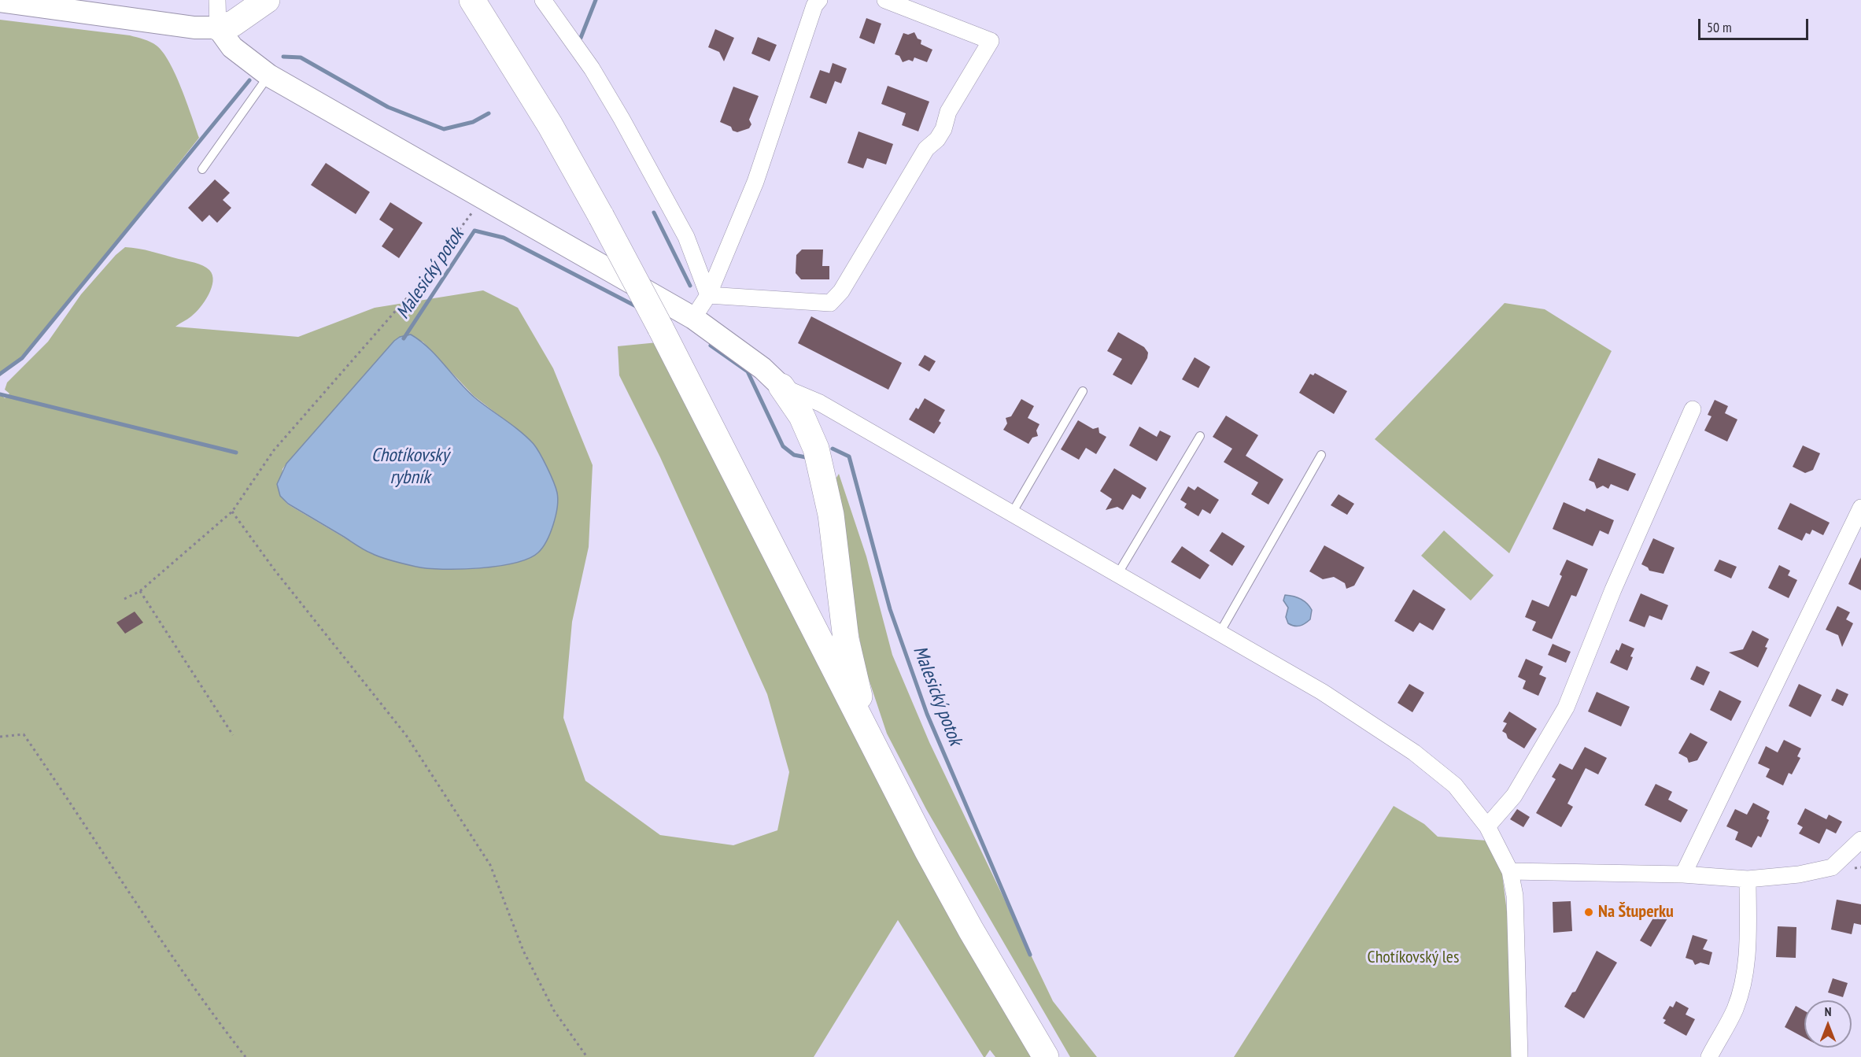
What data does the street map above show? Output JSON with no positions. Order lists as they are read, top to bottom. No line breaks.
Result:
{"water":["Malesický potok","Chotíkovský rybník"],"parks":["Chotíkovský les"],"places":["Na Štuperku"],"scale_bar":"50 m","north":"top"}
